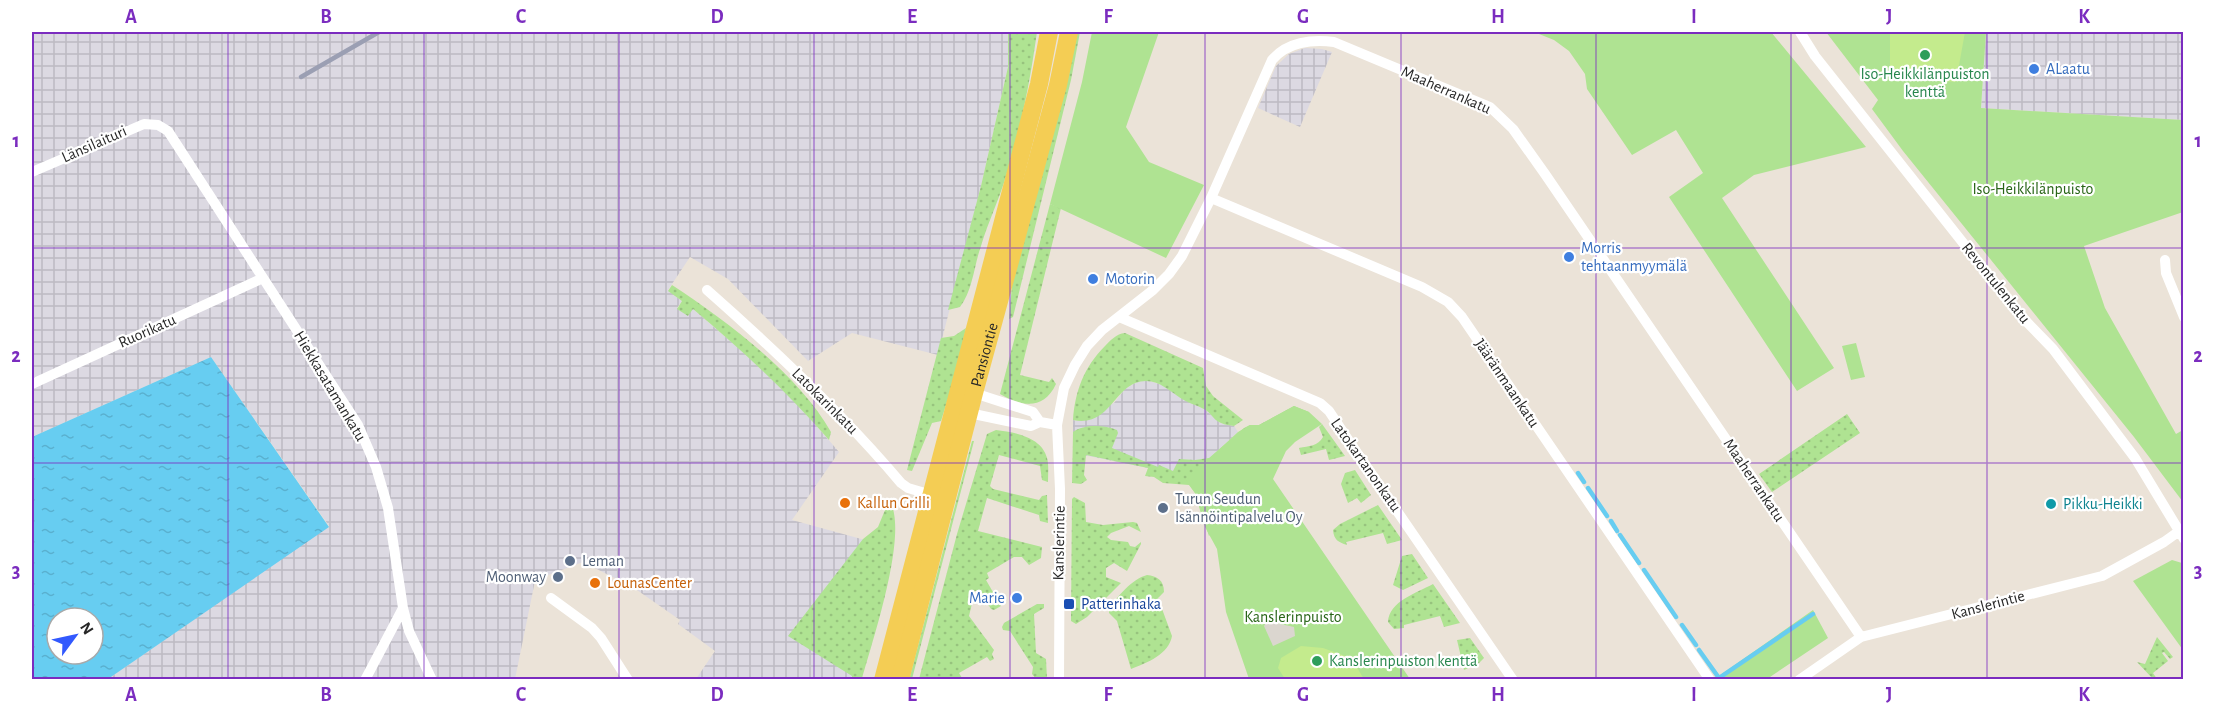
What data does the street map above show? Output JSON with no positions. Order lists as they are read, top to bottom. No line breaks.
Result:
{"streets":{"main road":["Pansiontie"],"street":["Maaherrankatu","Länsilaituri","Revontulenkatu","Ruorikatu","Jääränmaankatu","Hiekkasatamankatu","Latokarinkatu","Latokartanonkatu","Kanslerintie"]},"crossings":[["Maaherrankatu","Jääränmaankatu"],["Maaherrankatu","Latokartanonkatu"],["Maaherrankatu","Kanslerintie"],["Länsilaituri","Hiekkasatamankatu"],["Revontulenkatu","Kanslerintie"],["Ruorikatu","Hiekkasatamankatu"],["Pansiontie","Latokarinkatu"]],"parks":["Iso-Heikkilänpuisto","Kanslerinpuisto"],"places":{"other":["Iso-Heikkilänpuiston kenttä","ALaatu","Morris tehtaanmyymälä","Motorin","Kallun Grilli","Pikku-Heikki","Turun Seudun Isännöintipalvelu Oy","Leman","Moonway","LounasCenter","Marie","Kanslerinpuiston kenttä"],"transit":["Patterinhaka"]},"north":"top right","grid":{"columns":["A","B","C","D","E","F","G","H","I","J","K"],"rows":["1","2","3"]}}
